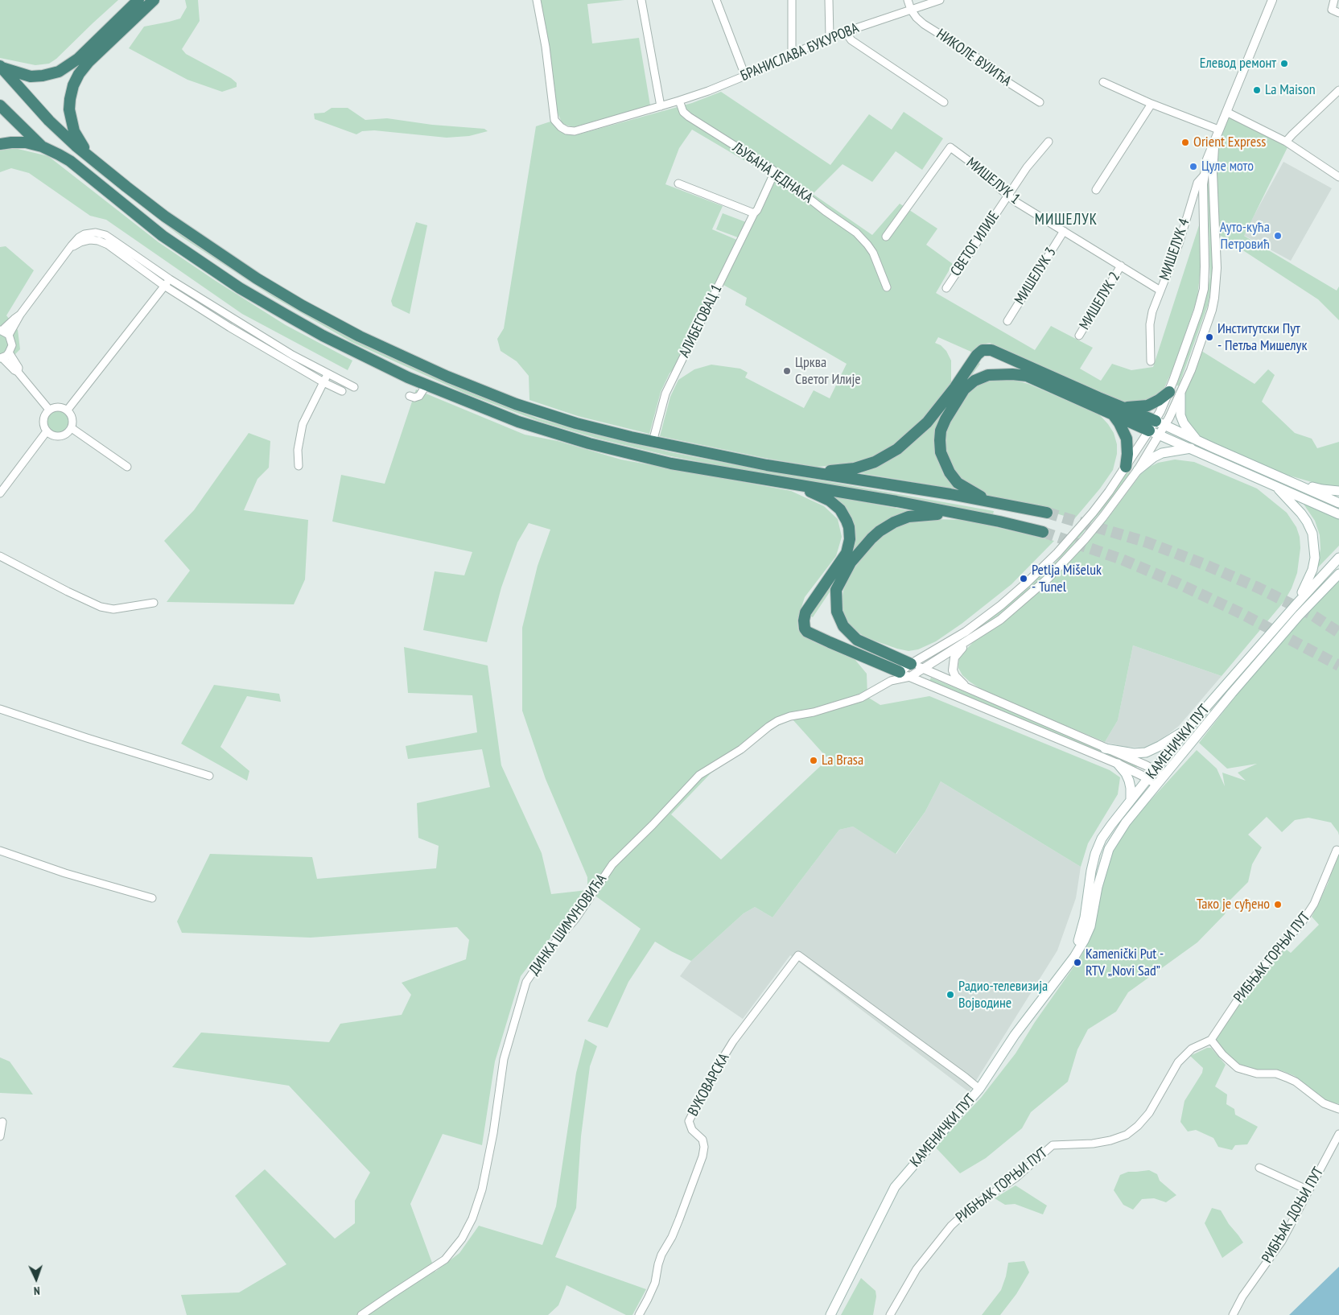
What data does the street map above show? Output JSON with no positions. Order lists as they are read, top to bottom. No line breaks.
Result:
{"streets":{"main road":["КАМЕНИЧКИ ПУТ"],"street":["БРАНИСЛАВА БУКУРОВА","НИКОЛЕ ВУЈИЋА","ЉУБАНА ЈЕДНАКА","МИШЕЛУК 1","СВЕТОГ ИЛИЈЕ","МИШЕЛУК 4","МИШЕЛУК 3","МИШЕЛУК 2","АЛИБЕГОВАЦ 1","ДИНКА ШИМУНОВИЋА","РИБЊАК ГОРЊИ ПУТ","ВУКОВАРСКА","РИБЊАК ДОЊИ ПУТ"]},"crossings":[["БРАНИСЛАВА БУКУРОВА","НИКОЛЕ ВУЈИЋА"],["БРАНИСЛАВА БУКУРОВА","ЉУБАНА ЈЕДНАКА"],["ЉУБАНА ЈЕДНАКА","АЛИБЕГОВАЦ 1"],["МИШЕЛУК 1","СВЕТОГ ИЛИЈЕ"],["МИШЕЛУК 1","МИШЕЛУК 4"],["МИШЕЛУК 1","МИШЕЛУК 3"],["МИШЕЛУК 1","МИШЕЛУК 2"],["КАМЕНИЧКИ ПУТ","ВУКОВАРСКА"]],"districts":["МИШЕЛУК"],"places":["Елевод ремонт","La Maison","Orient Express","Цуле мото","Ауто-кућа Петровић","Институтски Пут - Петља Мишелук","Црква Светог Илије","Petlja Mišeluk - Tunel","La Brasa","Тако је суђено","Kamenički Put - RTV „Novi Sad”","Радио-телевизија Војводине"],"north":"bottom"}
